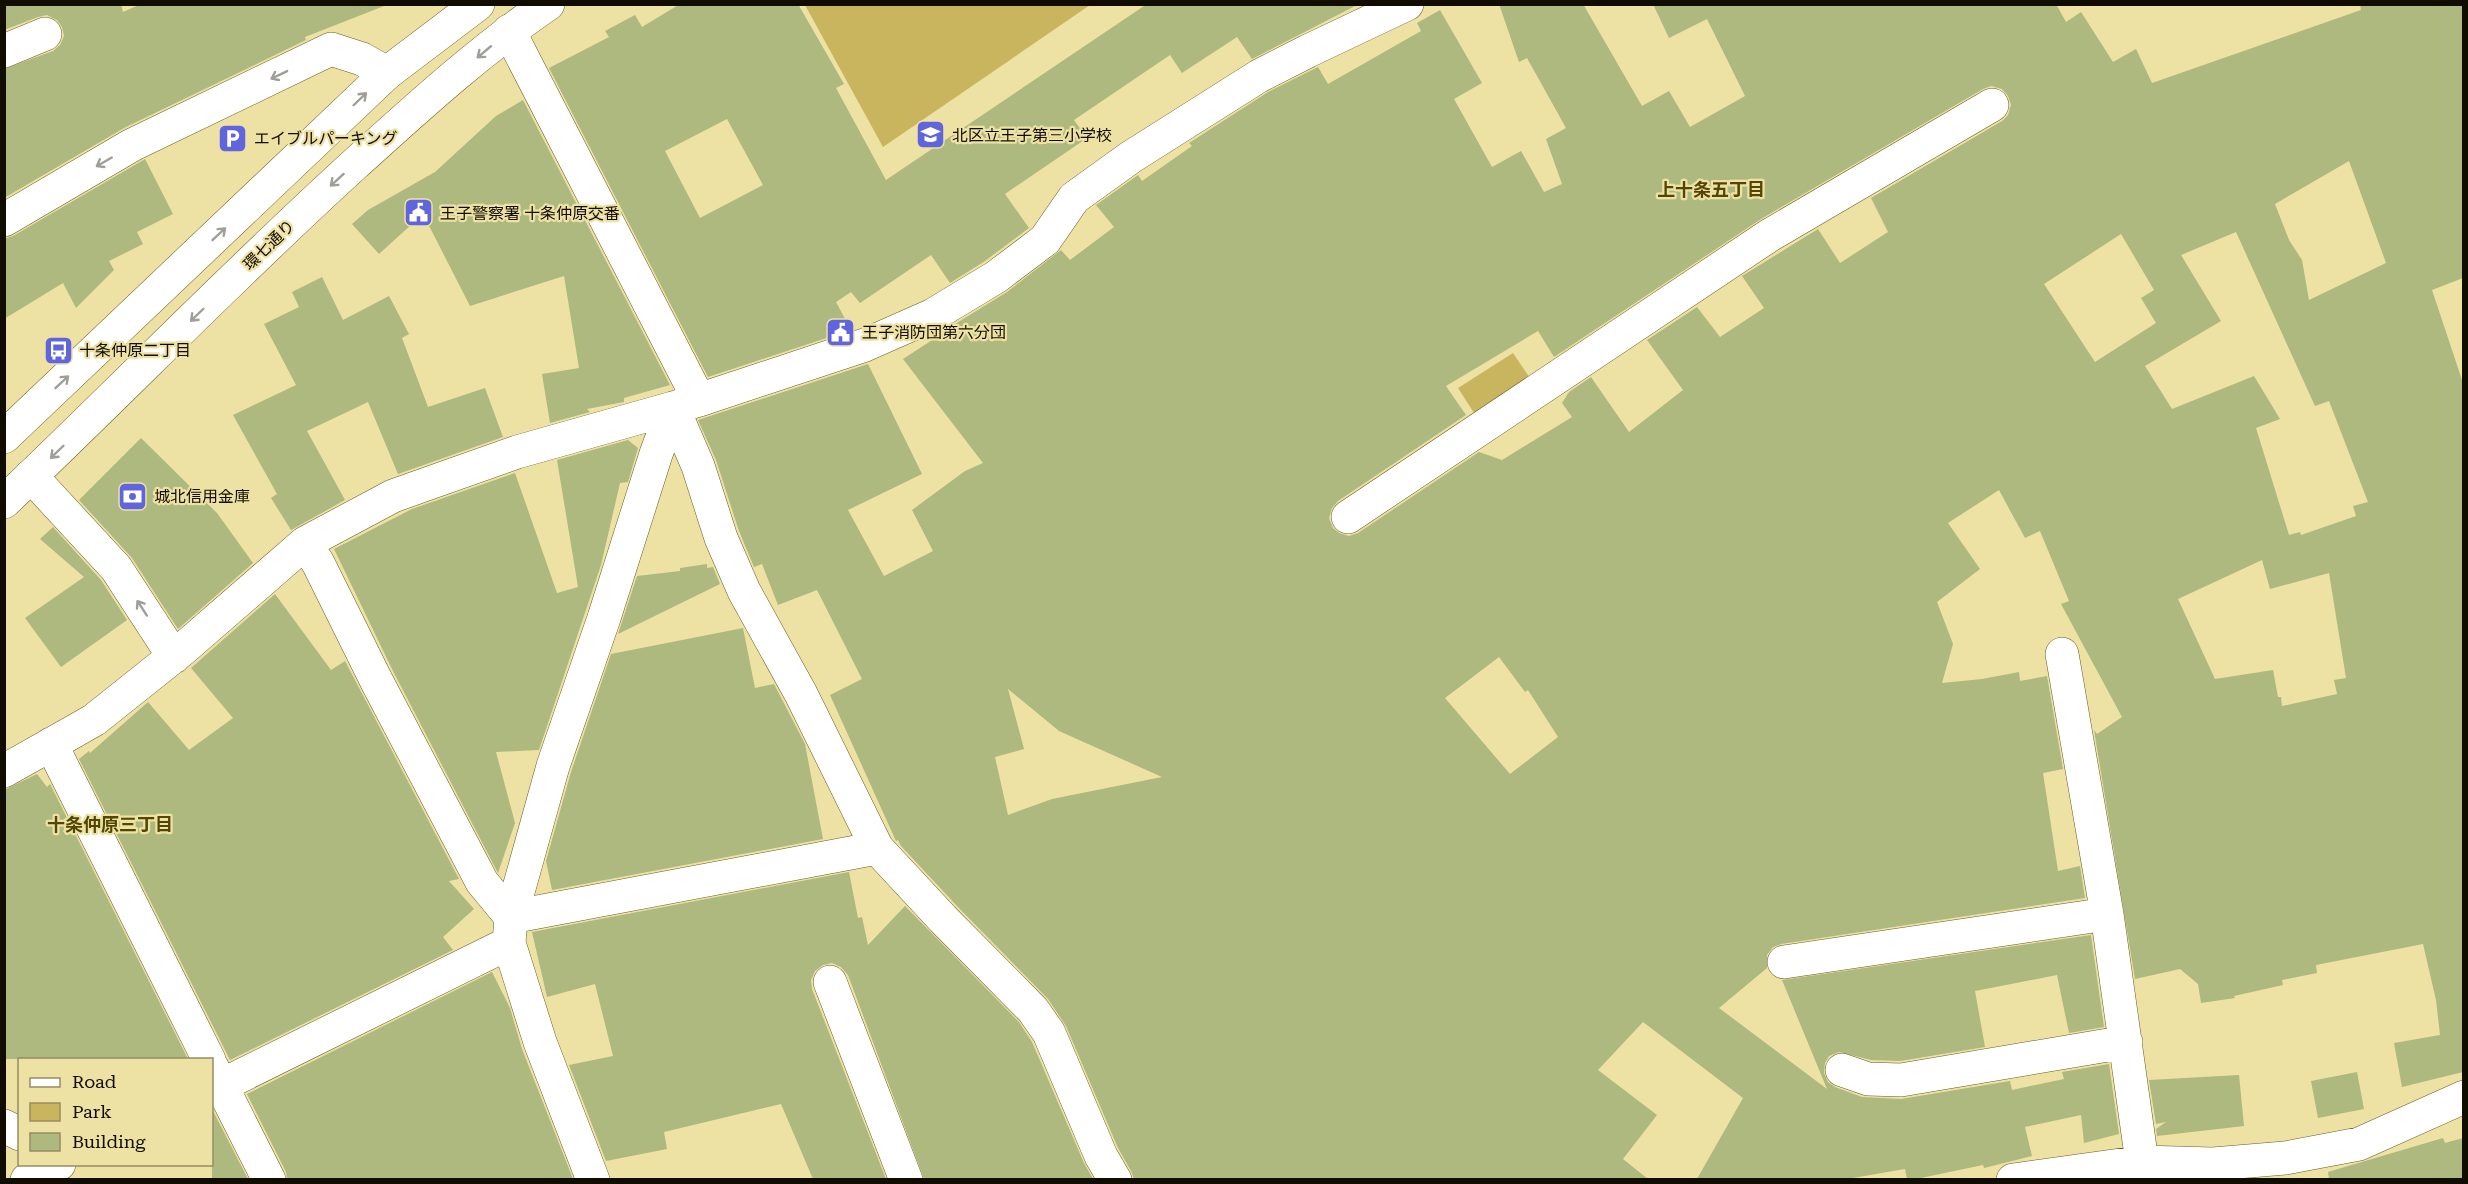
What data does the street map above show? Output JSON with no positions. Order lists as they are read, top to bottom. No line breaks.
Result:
{"streets":{"street":["環七通り"]},"districts":["上十条五丁目","十条仲原三丁目"],"places":{"school or university":["北区立王子第三小学校"],"parking":["エイブルパーキング"],"public building":["王子警察署 十条仲原交番","王子消防団第六分団"],"bus stop":["十条仲原二丁目"],"bank":["城北信用金庫"]},"legend":["Road","Park","Building"]}
